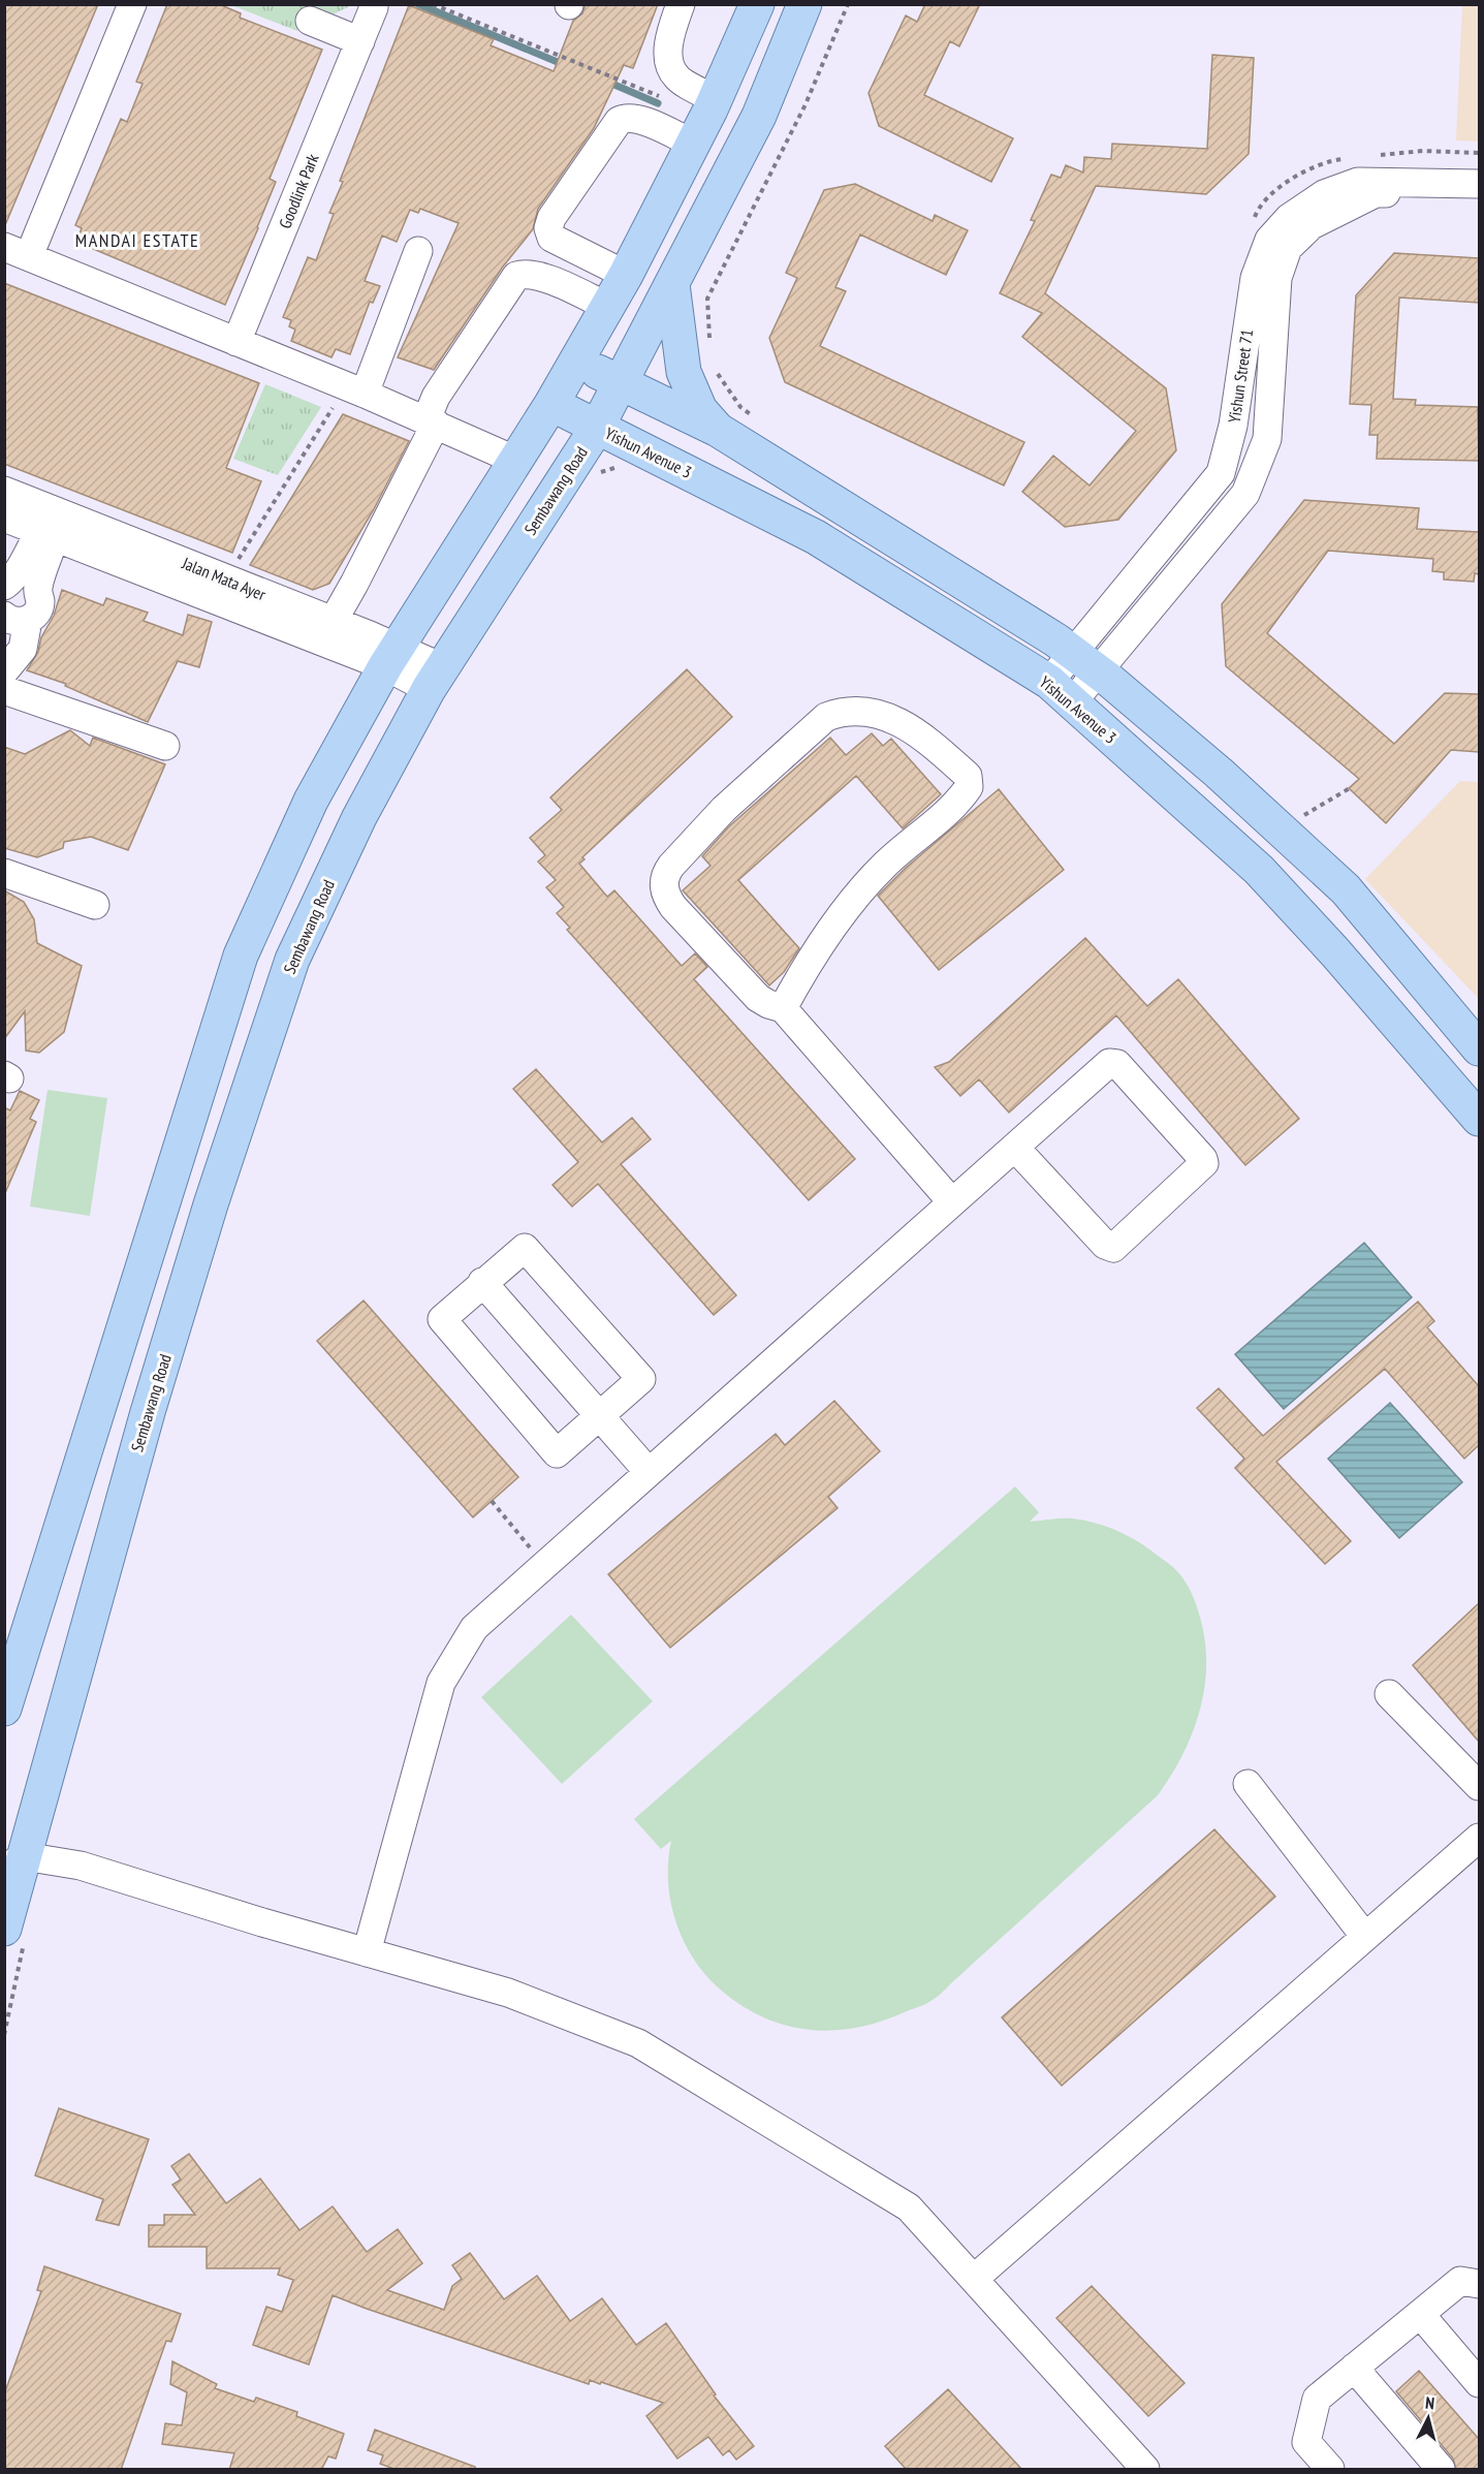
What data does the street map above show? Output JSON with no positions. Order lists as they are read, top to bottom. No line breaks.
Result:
{"streets":{"main road":["Yishun Avenue 3","Sembawang Road"],"street":["Goodlink Park","Yishun Street 71","Jalan Mata Ayer"]},"crossings":[["Yishun Street 71","Yishun Avenue 3"],["Yishun Avenue 3","Sembawang Road"],["Sembawang Road","Jalan Mata Ayer"]],"districts":["MANDAI ESTATE"],"north":"top"}
